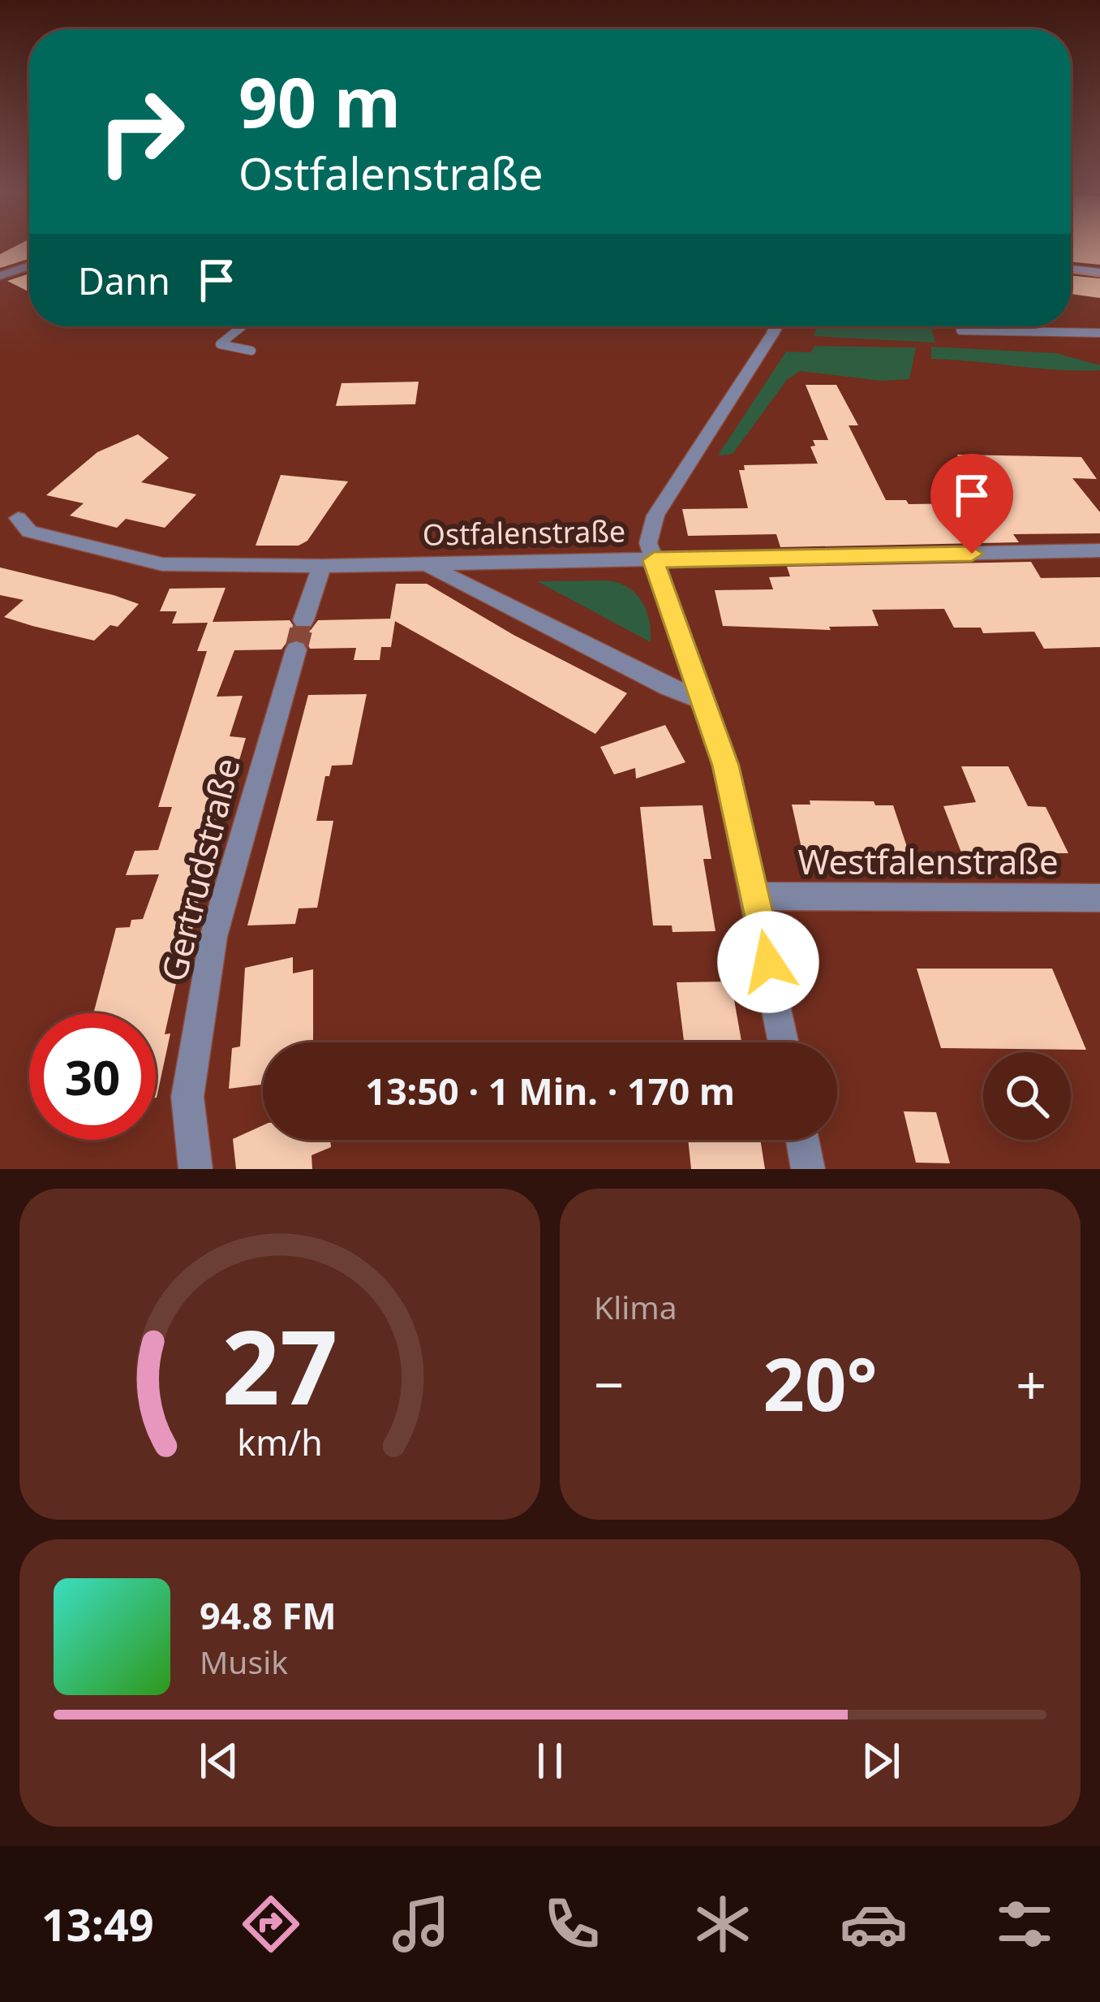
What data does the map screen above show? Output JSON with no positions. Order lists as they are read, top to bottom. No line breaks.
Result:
{"streets":{"street":["Ostfalenstraße","Westfalenstraße","Gertrudstraße"]},"page":{"turn":["90 m","Ostfalenstraße"],"then":"Dann","limit":"30","trip":"13:50 · 1 Min. · 170 m","tile":"Klima","heat":["−","20°","+"],"song":["94.8 FM","Musik"],"tabs":"13:49","gauge":["27","km/h"]}}
